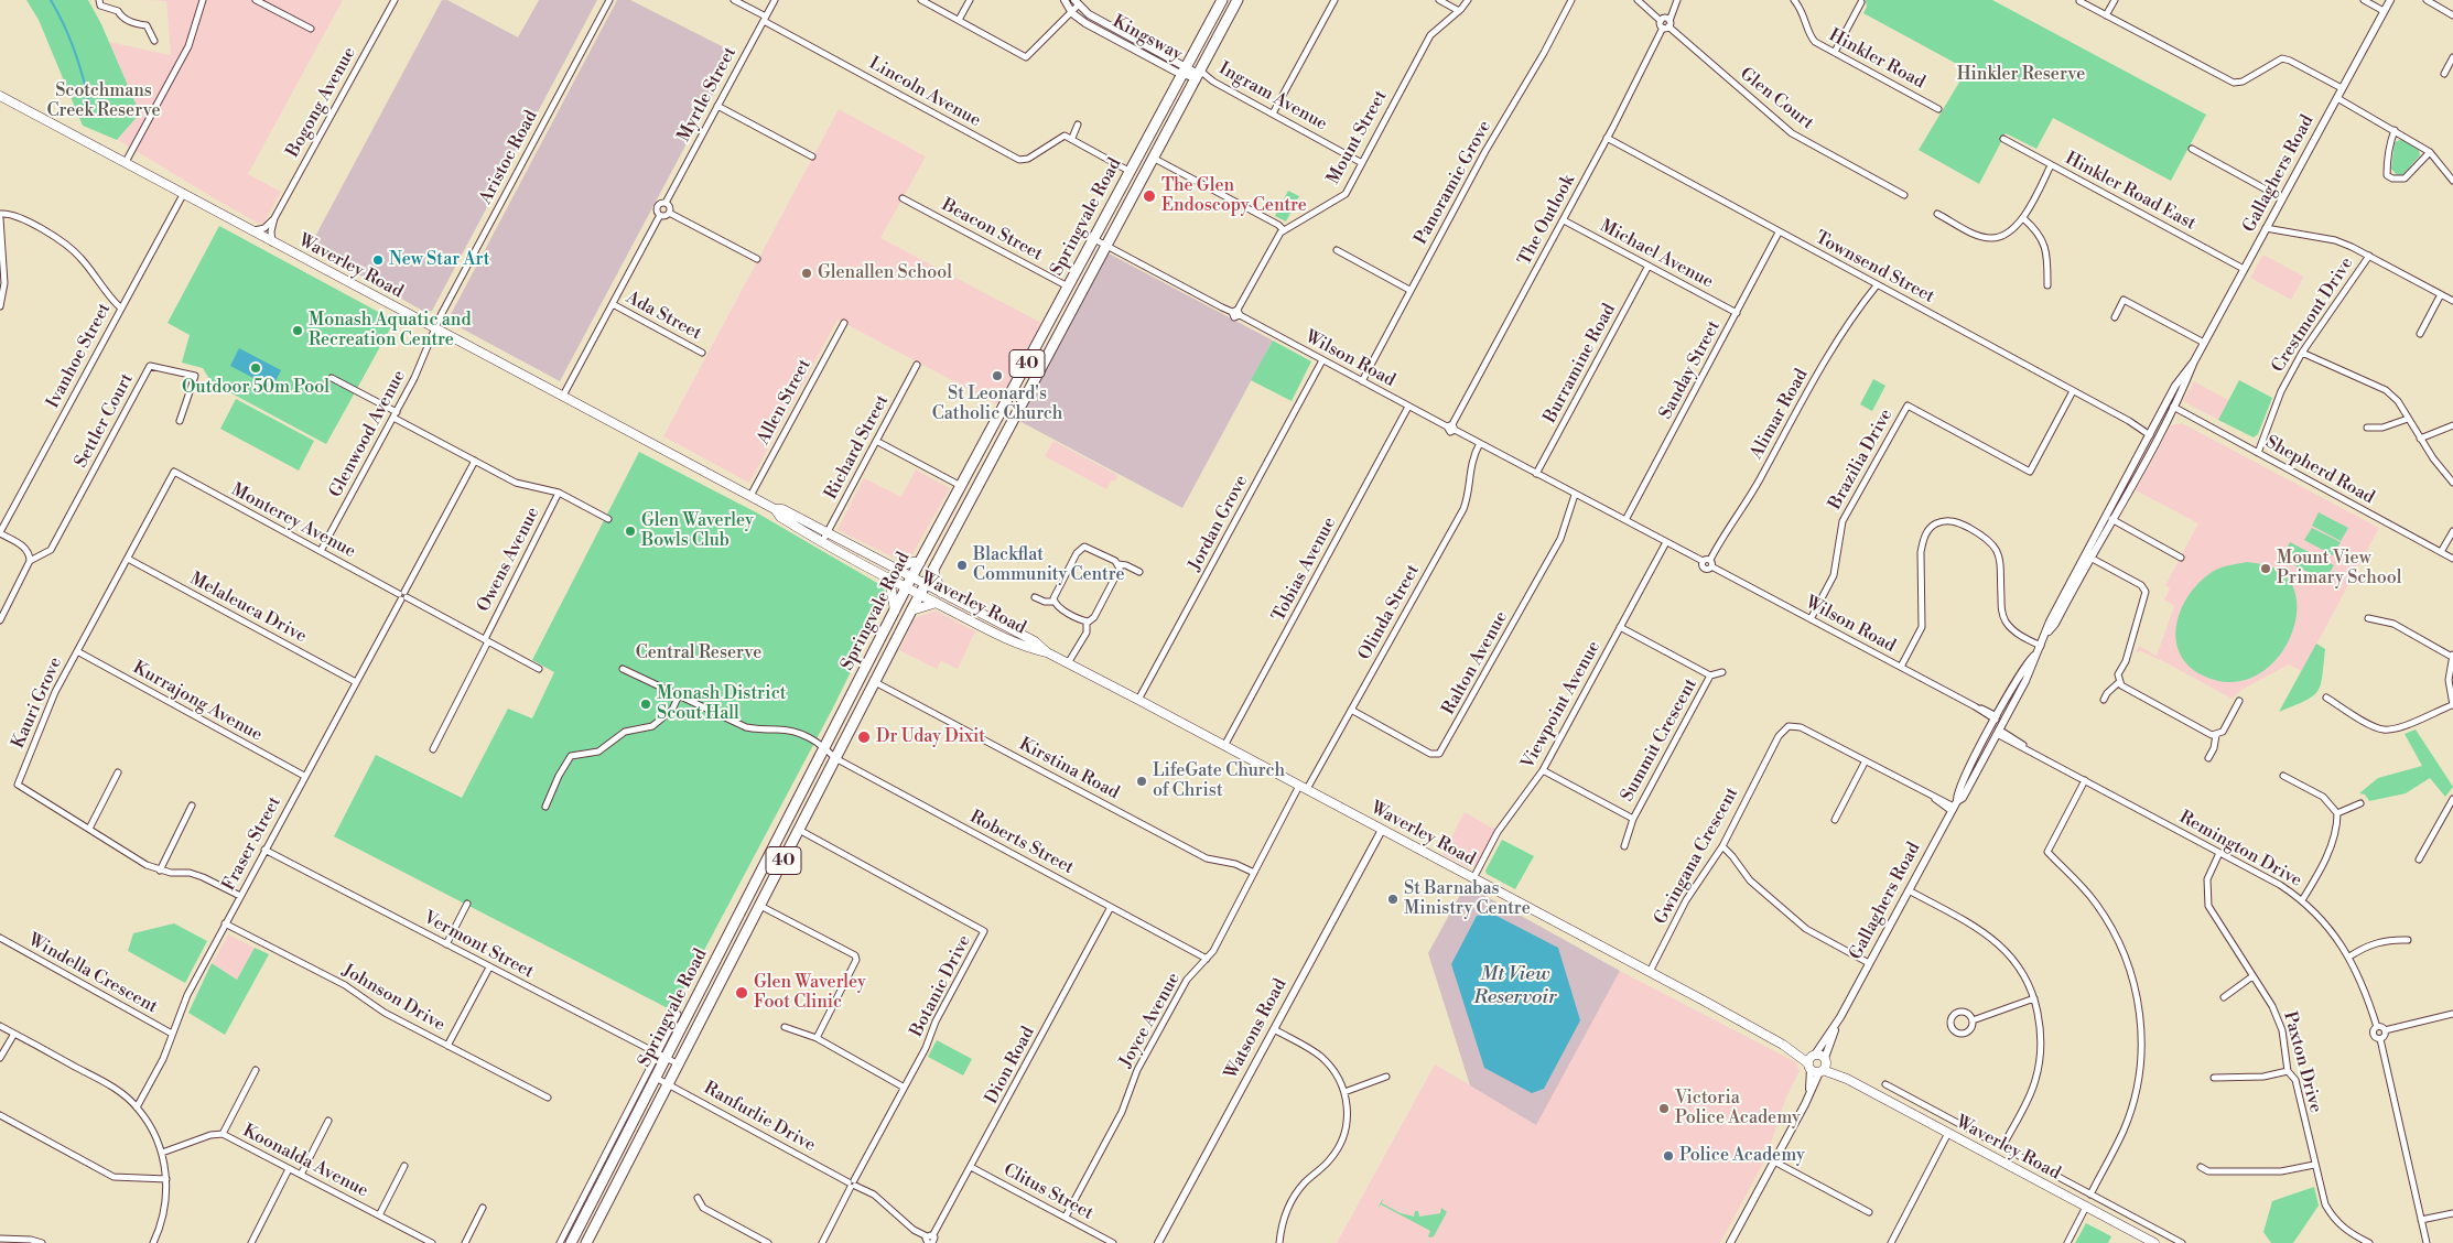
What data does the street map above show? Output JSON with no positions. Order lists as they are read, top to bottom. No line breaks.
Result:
{"streets":{"highway":["Springvale Road","40"],"main road":["Waverley Road"],"street":["Kingsway","Hinkler Road","Lincoln Avenue","Myrtle Street","Ingram Avenue","Glen Court","Bogong Avenue","Mount Street","Aristoc Road","Gallaghers Road","Panoramic Grove","Hinkler Road East","The Outlook","Beacon Street","Michael Avenue","Townsend Street","Crestmont Drive","Ada Street","Ivanhoe Street","Wilson Road","Burramine Road","Sanday Street","Allen Street","Alimar Road","Settler Court","Glenwood Avenue","Richard Street","Brazilia Drive","Shepherd Road","Monterey Avenue","Jordan Grove","Owens Avenue","Tobias Avenue","Melaleuca Drive","Olinda Street","Ralton Avenue","Kurrajong Avenue","Kauri Grove","Viewpoint Avenue","Summit Crescent","Kirstina Road","Roberts Street","Fraser Street","Remington Drive","Gwingana Crescent","Vermont Street","Windella Crescent","Botanic Drive","Johnson Drive","Joyce Avenue","Watsons Road","Paxton Drive","Dion Road","Ranfurlie Drive","Koonalda Avenue","Clitus Street"]},"crossings":[["Kingsway","Ingram Avenue"],["Kingsway","Springvale Road"],["Lincoln Avenue","Myrtle Street"],["Ingram Avenue","Mount Street"],["Ingram Avenue","Springvale Road"],["Glen Court","The Outlook"],["Bogong Avenue","Waverley Road"],["Aristoc Road","Waverley Road"],["Aristoc Road","Glenwood Avenue"],["Gallaghers Road","Hinkler Road East"],["Gallaghers Road","Waverley Road"],["Gallaghers Road","Townsend Street"],["Gallaghers Road","Wilson Road"],["Gallaghers Road","Shepherd Road"],["Gallaghers Road","Remington Drive"],["Gallaghers Road","Gwingana Crescent"],["Panoramic Grove","Wilson Road"],["Springvale Road","Beacon Street"],["Springvale Road","Waverley Road"],["Springvale Road","Wilson Road"],["Springvale Road","Kirstina Road"],["Springvale Road","Roberts Street"],["Springvale Road","Vermont Street"],["Springvale Road","Botanic Drive"],["Springvale Road","Ranfurlie Drive"],["The Outlook","Michael Avenue"],["The Outlook","Townsend Street"],["The Outlook","Wilson Road"],["Michael Avenue","Burramine Road"],["Michael Avenue","Sanday Street"],["Waverley Road","Ivanhoe Street"],["Waverley Road","Allen Street"],["Waverley Road","Glenwood Avenue"],["Waverley Road","Richard Street"],["Waverley Road","Jordan Grove"],["Waverley Road","Tobias Avenue"],["Waverley Road","Olinda Street"],["Waverley Road","Viewpoint Avenue"],["Waverley Road","Gwingana Crescent"],["Waverley Road","Joyce Avenue"],["Waverley Road","Watsons Road"],["Townsend Street","Sanday Street"],["Townsend Street","Alimar Road"],["Townsend Street","Brazilia Drive"],["Crestmont Drive","Shepherd Road"],["Wilson Road","Burramine Road"],["Wilson Road","Sanday Street"],["Wilson Road","Alimar Road"],["Wilson Road","Brazilia Drive"],["Wilson Road","Jordan Grove"],["Wilson Road","Tobias Avenue"],["Wilson Road","Olinda Street"],["Wilson Road","Ralton Avenue"],["Wilson Road","Viewpoint Avenue"],["Glenwood Avenue","Monterey Avenue"],["Monterey Avenue","Owens Avenue"],["Monterey Avenue","Kauri Grove"],["Monterey Avenue","Fraser Street"],["Melaleuca Drive","Kauri Grove"],["Melaleuca Drive","Fraser Street"],["Olinda Street","Ralton Avenue"],["Olinda Street","Joyce Avenue"],["Kurrajong Avenue","Kauri Grove"],["Kurrajong Avenue","Fraser Street"],["Kauri Grove","Fraser Street"],["Viewpoint Avenue","Summit Crescent"],["Kirstina Road","Joyce Avenue"],["Roberts Street","Joyce Avenue"],["Roberts Street","Dion Road"],["Fraser Street","Vermont Street"],["Fraser Street","Windella Crescent"],["Fraser Street","Johnson Drive"],["Remington Drive","Paxton Drive"],["Botanic Drive","Ranfurlie Drive"],["Joyce Avenue","Clitus Street"],["Dion Road","Ranfurlie Drive"],["Dion Road","Clitus Street"]],"water":["Mt View Reservoir"],"parks":["Hinkler Reserve","Scotchmans Creek Reserve","Central Reserve"],"places":["The Glen Endoscopy Centre","New Star Art","Glenallen School","Monash Aquatic and Recreation Centre","Outdoor 50m Pool","St Leonard's Catholic Church","Glen Waverley Bowls Club","Blackflat Community Centre","Mount View Primary School","Monash District Scout Hall","Dr Uday Dixit","LifeGate Church of Christ","St Barnabas Ministry Centre","Glen Waverley Foot Clinic","Victoria Police Academy","Police Academy"]}
